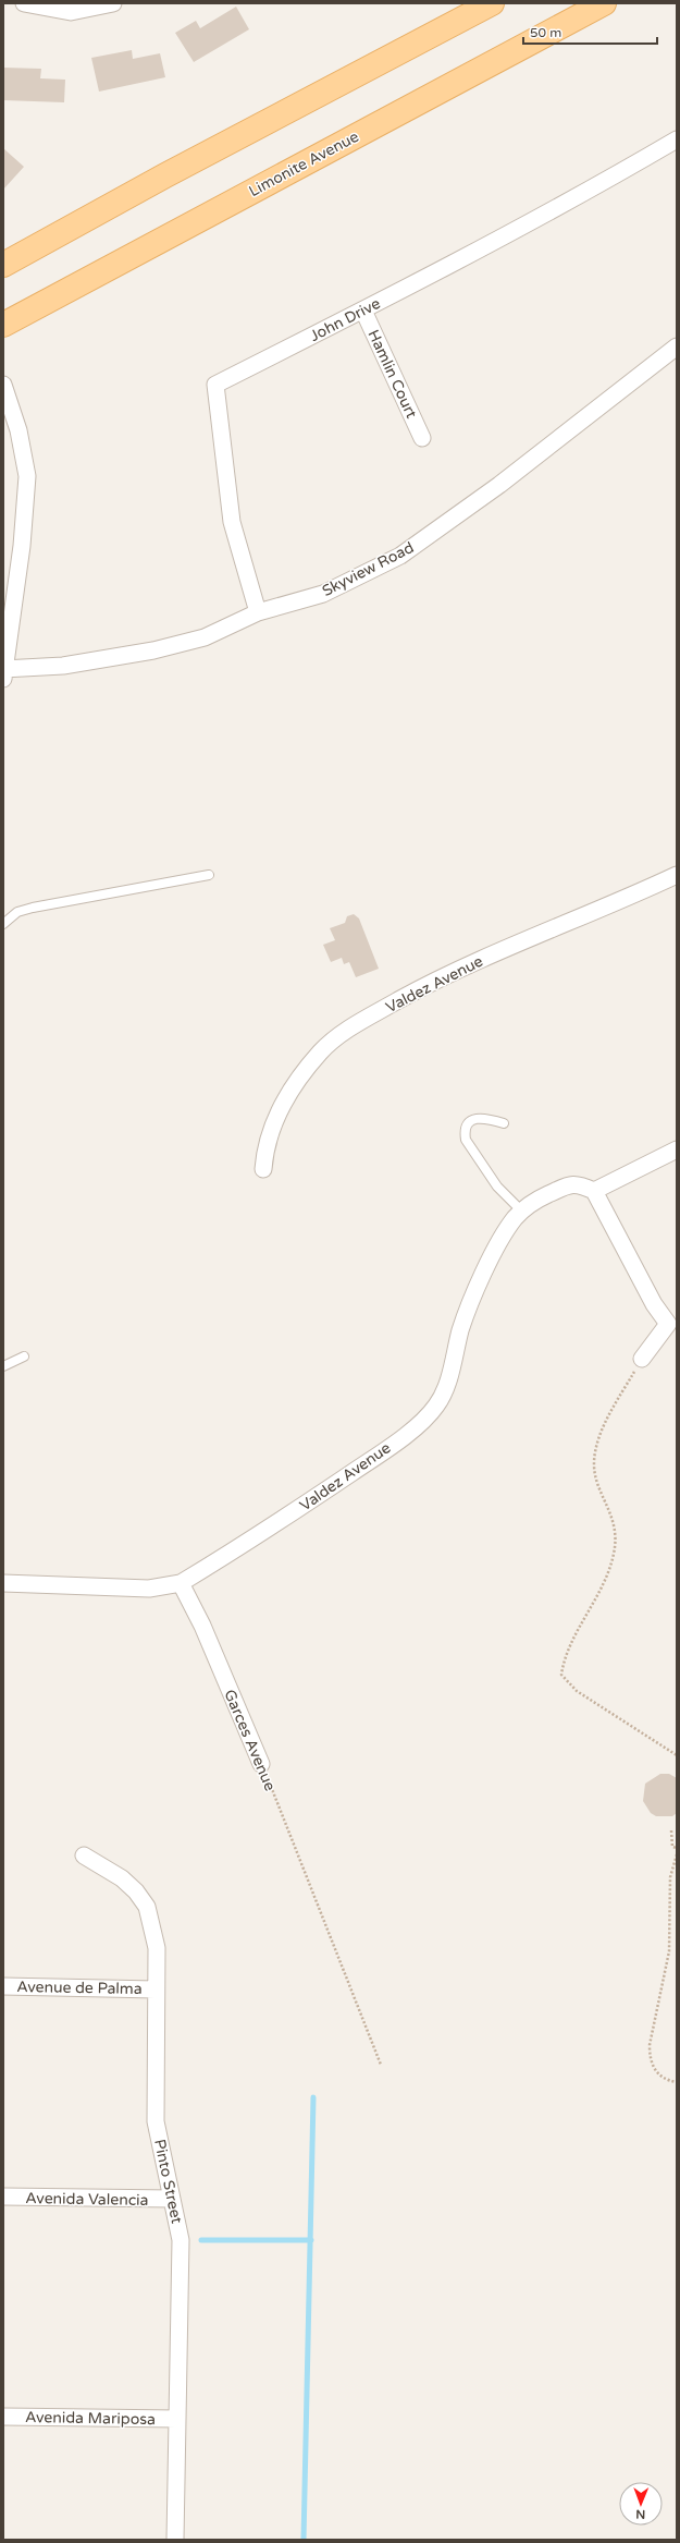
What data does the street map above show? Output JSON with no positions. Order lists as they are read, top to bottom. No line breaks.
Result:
{"streets":{"main road":["Limonite Avenue"],"street":["John Drive","Hamlin Court","Skyview Road","Valdez Avenue","Garces Avenue","Avenue de Palma","Pinto Street","Avenida Valencia","Avenida Mariposa"]},"crossings":[["John Drive","Hamlin Court"],["John Drive","Skyview Road"],["Valdez Avenue","Garces Avenue"],["Avenue de Palma","Pinto Street"],["Pinto Street","Avenida Valencia"],["Pinto Street","Avenida Mariposa"]],"scale_bar":"50 m","north":"bottom"}
